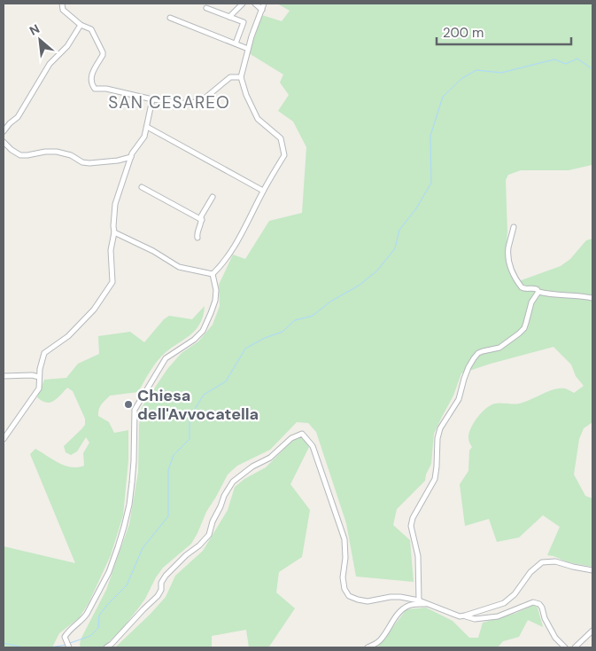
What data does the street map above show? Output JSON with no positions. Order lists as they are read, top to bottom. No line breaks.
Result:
{"districts":["SAN CESAREO"],"places":["Chiesa dell'Avvocatella"],"scale_bar":"200 m","north":"top left"}
